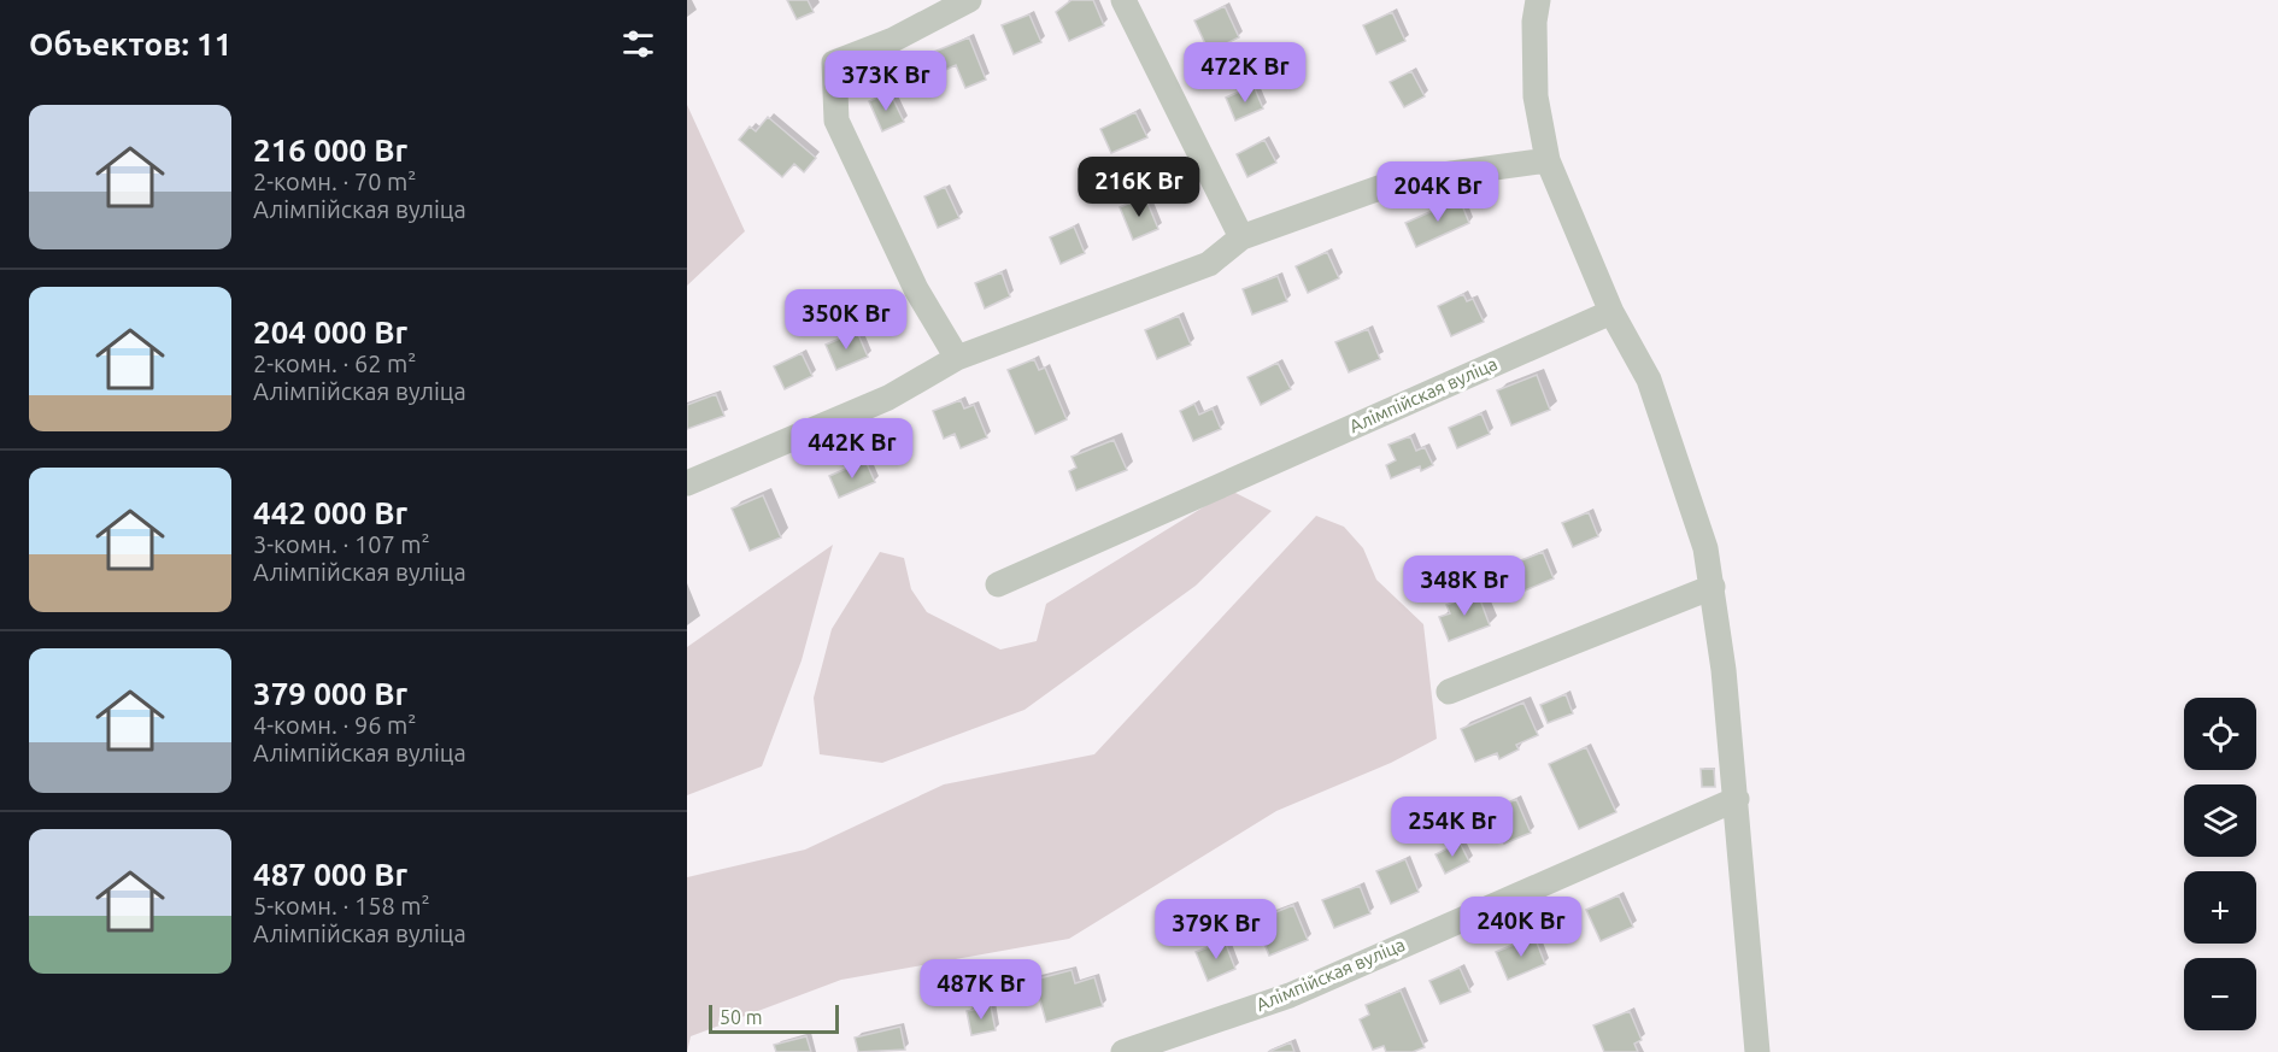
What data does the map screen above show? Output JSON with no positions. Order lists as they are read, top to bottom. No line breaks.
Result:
{"streets":{"street":["Алімпійская вуліца"]},"scale_bar":"50 m","page":{"heading":"Объектов: 11","price":["472K Br","373K Br","216K Br","204K Br","350K Br","442K Br","348K Br","254K Br","240K Br","379K Br","487K Br"],"list":[{"name":"216 000 Br","note":"2-комн. · 70 m² · Алімпійская вуліца"},{"name":"204 000 Br","note":"2-комн. · 62 m² · Алімпійская вуліца"},{"name":"442 000 Br","note":"3-комн. · 107 m² · Алімпійская вуліца"},{"name":"379 000 Br","note":"4-комн. · 96 m² · Алімпійская вуліца"},{"name":"487 000 Br","note":"5-комн. · 158 m² · Алімпійская вуліца"}],"map_buttons":["+","−"],"scale":"50 m"}}
